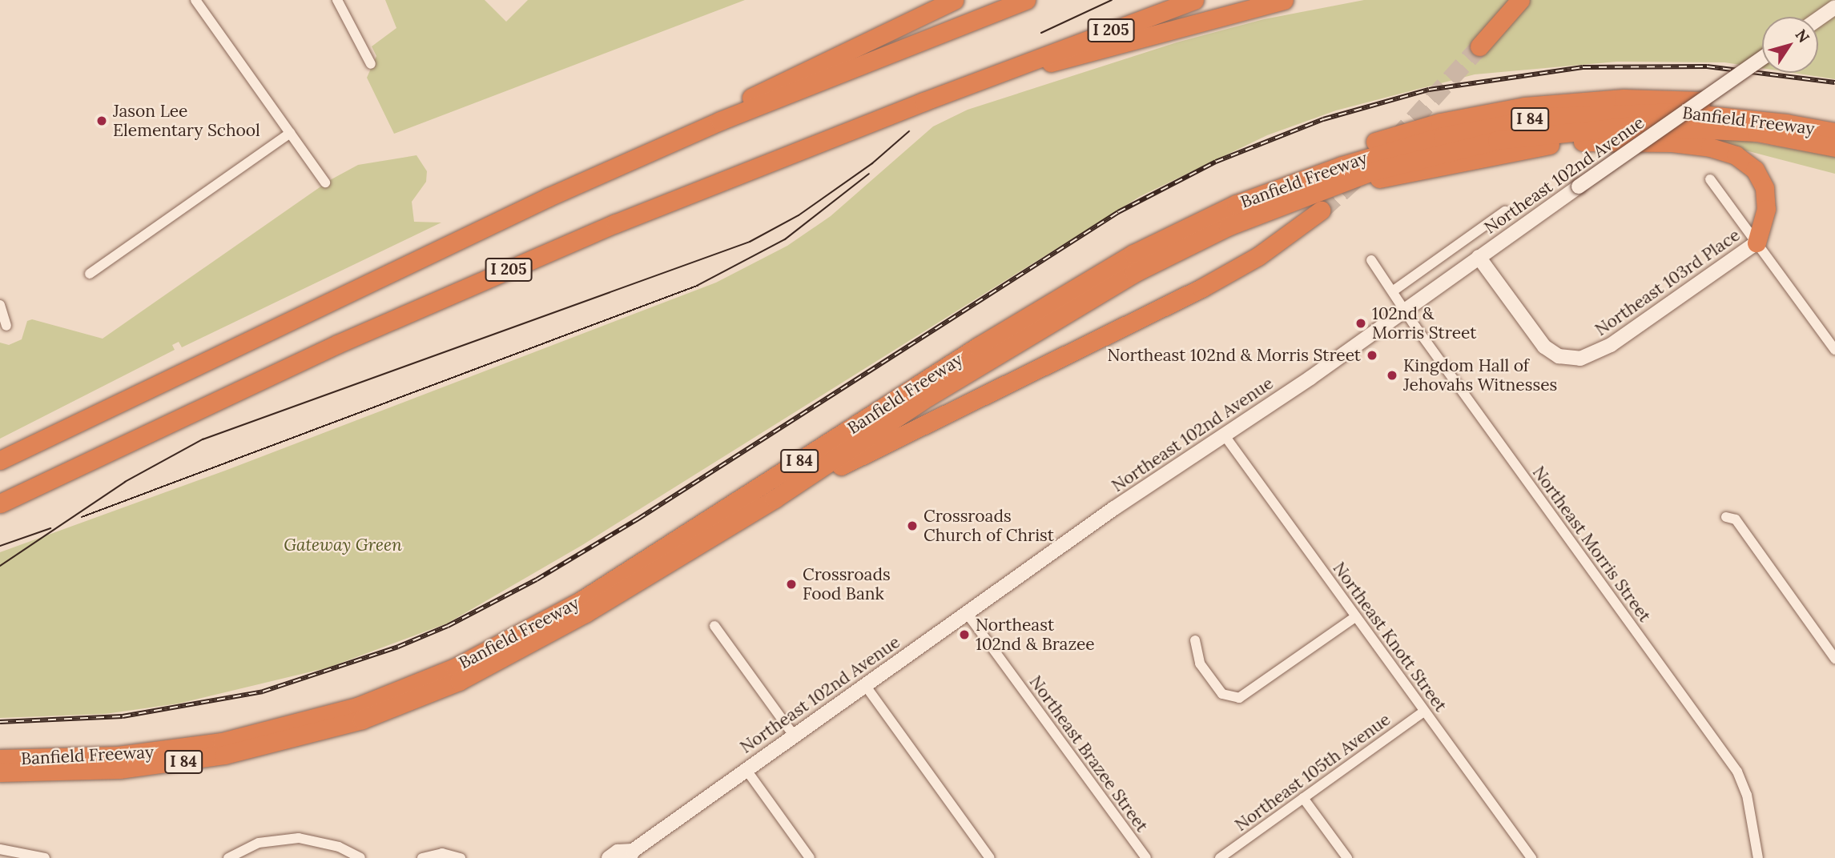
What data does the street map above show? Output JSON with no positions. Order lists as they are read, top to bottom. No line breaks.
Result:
{"streets":{"highway":["I 205","I 84","Banfield Freeway"],"main road":["Northeast 102nd Avenue","Northeast 103rd Place"],"street":["Northeast Morris Street","Northeast Knott Street","Northeast Brazee Street","Northeast 105th Avenue"]},"crossings":[["Northeast 102nd Avenue","Northeast 103rd Place"],["Northeast 102nd Avenue","Northeast Morris Street"],["Northeast 102nd Avenue","Northeast Knott Street"],["Northeast 102nd Avenue","Northeast Brazee Street"],["Northeast Knott Street","Northeast 105th Avenue"]],"parks":["Gateway Green"],"places":["Jason Lee Elementary School","102nd & Morris Street","Northeast 102nd & Morris Street","Kingdom Hall of Jehovahs Witnesses","Crossroads Church of Christ","Crossroads Food Bank","Northeast 102nd & Brazee"],"north":"top right"}
